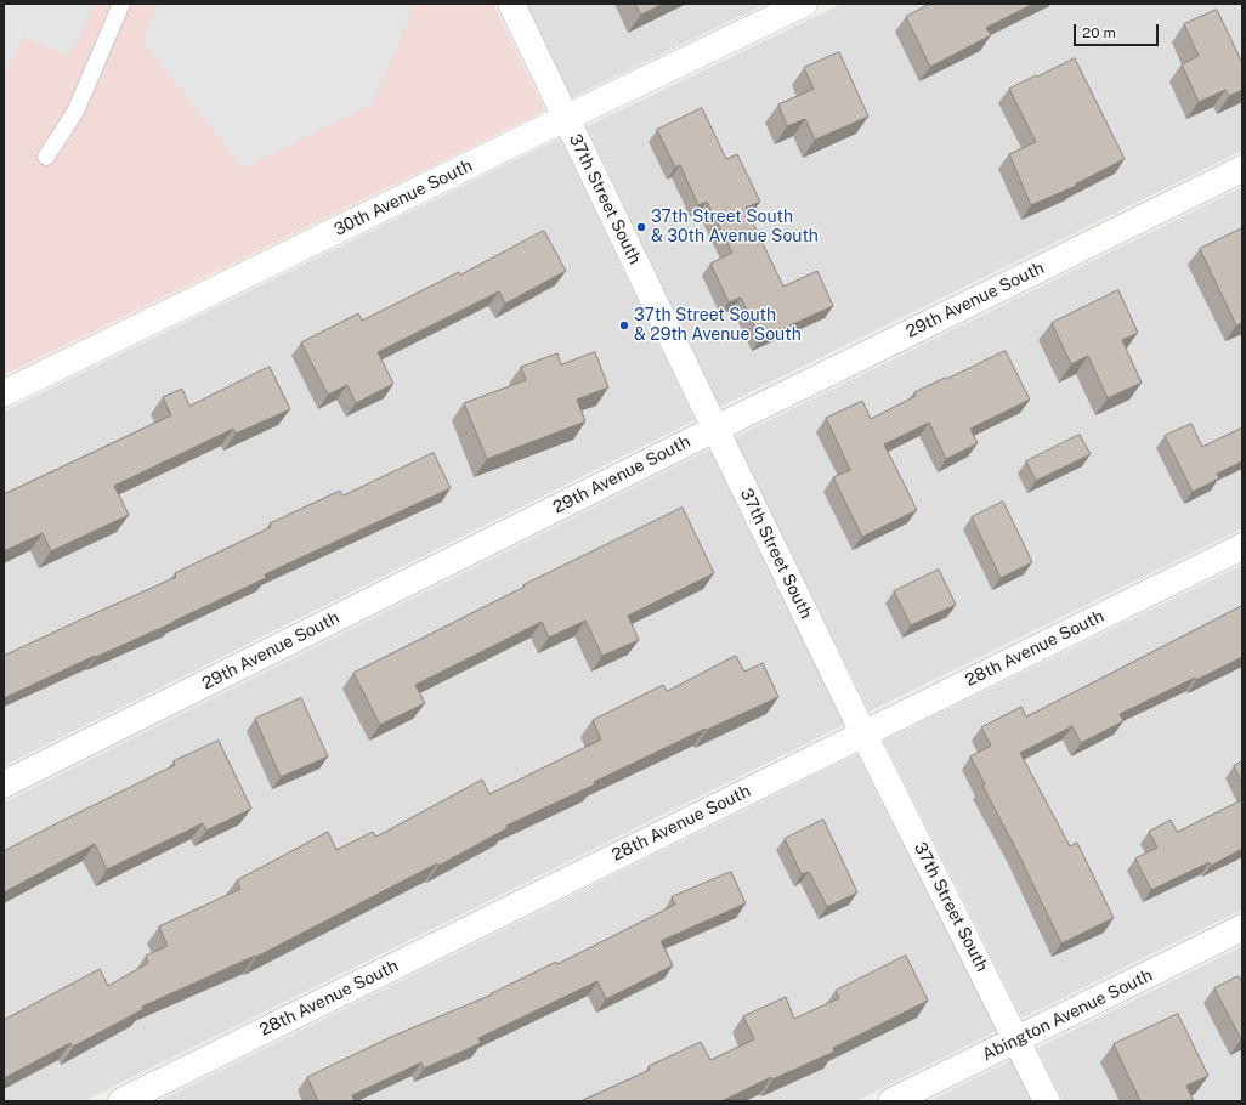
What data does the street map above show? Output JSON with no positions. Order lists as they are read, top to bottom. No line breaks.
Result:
{"streets":{"street":["30th Avenue South","37th Street South","29th Avenue South","28th Avenue South","Abington Avenue South"]},"crossings":[["30th Avenue South","37th Street South"],["37th Street South","29th Avenue South"],["37th Street South","28th Avenue South"],["37th Street South","Abington Avenue South"]],"places":["37th Street South & 30th Avenue South","37th Street South & 29th Avenue South"],"scale_bar":"20 m"}
